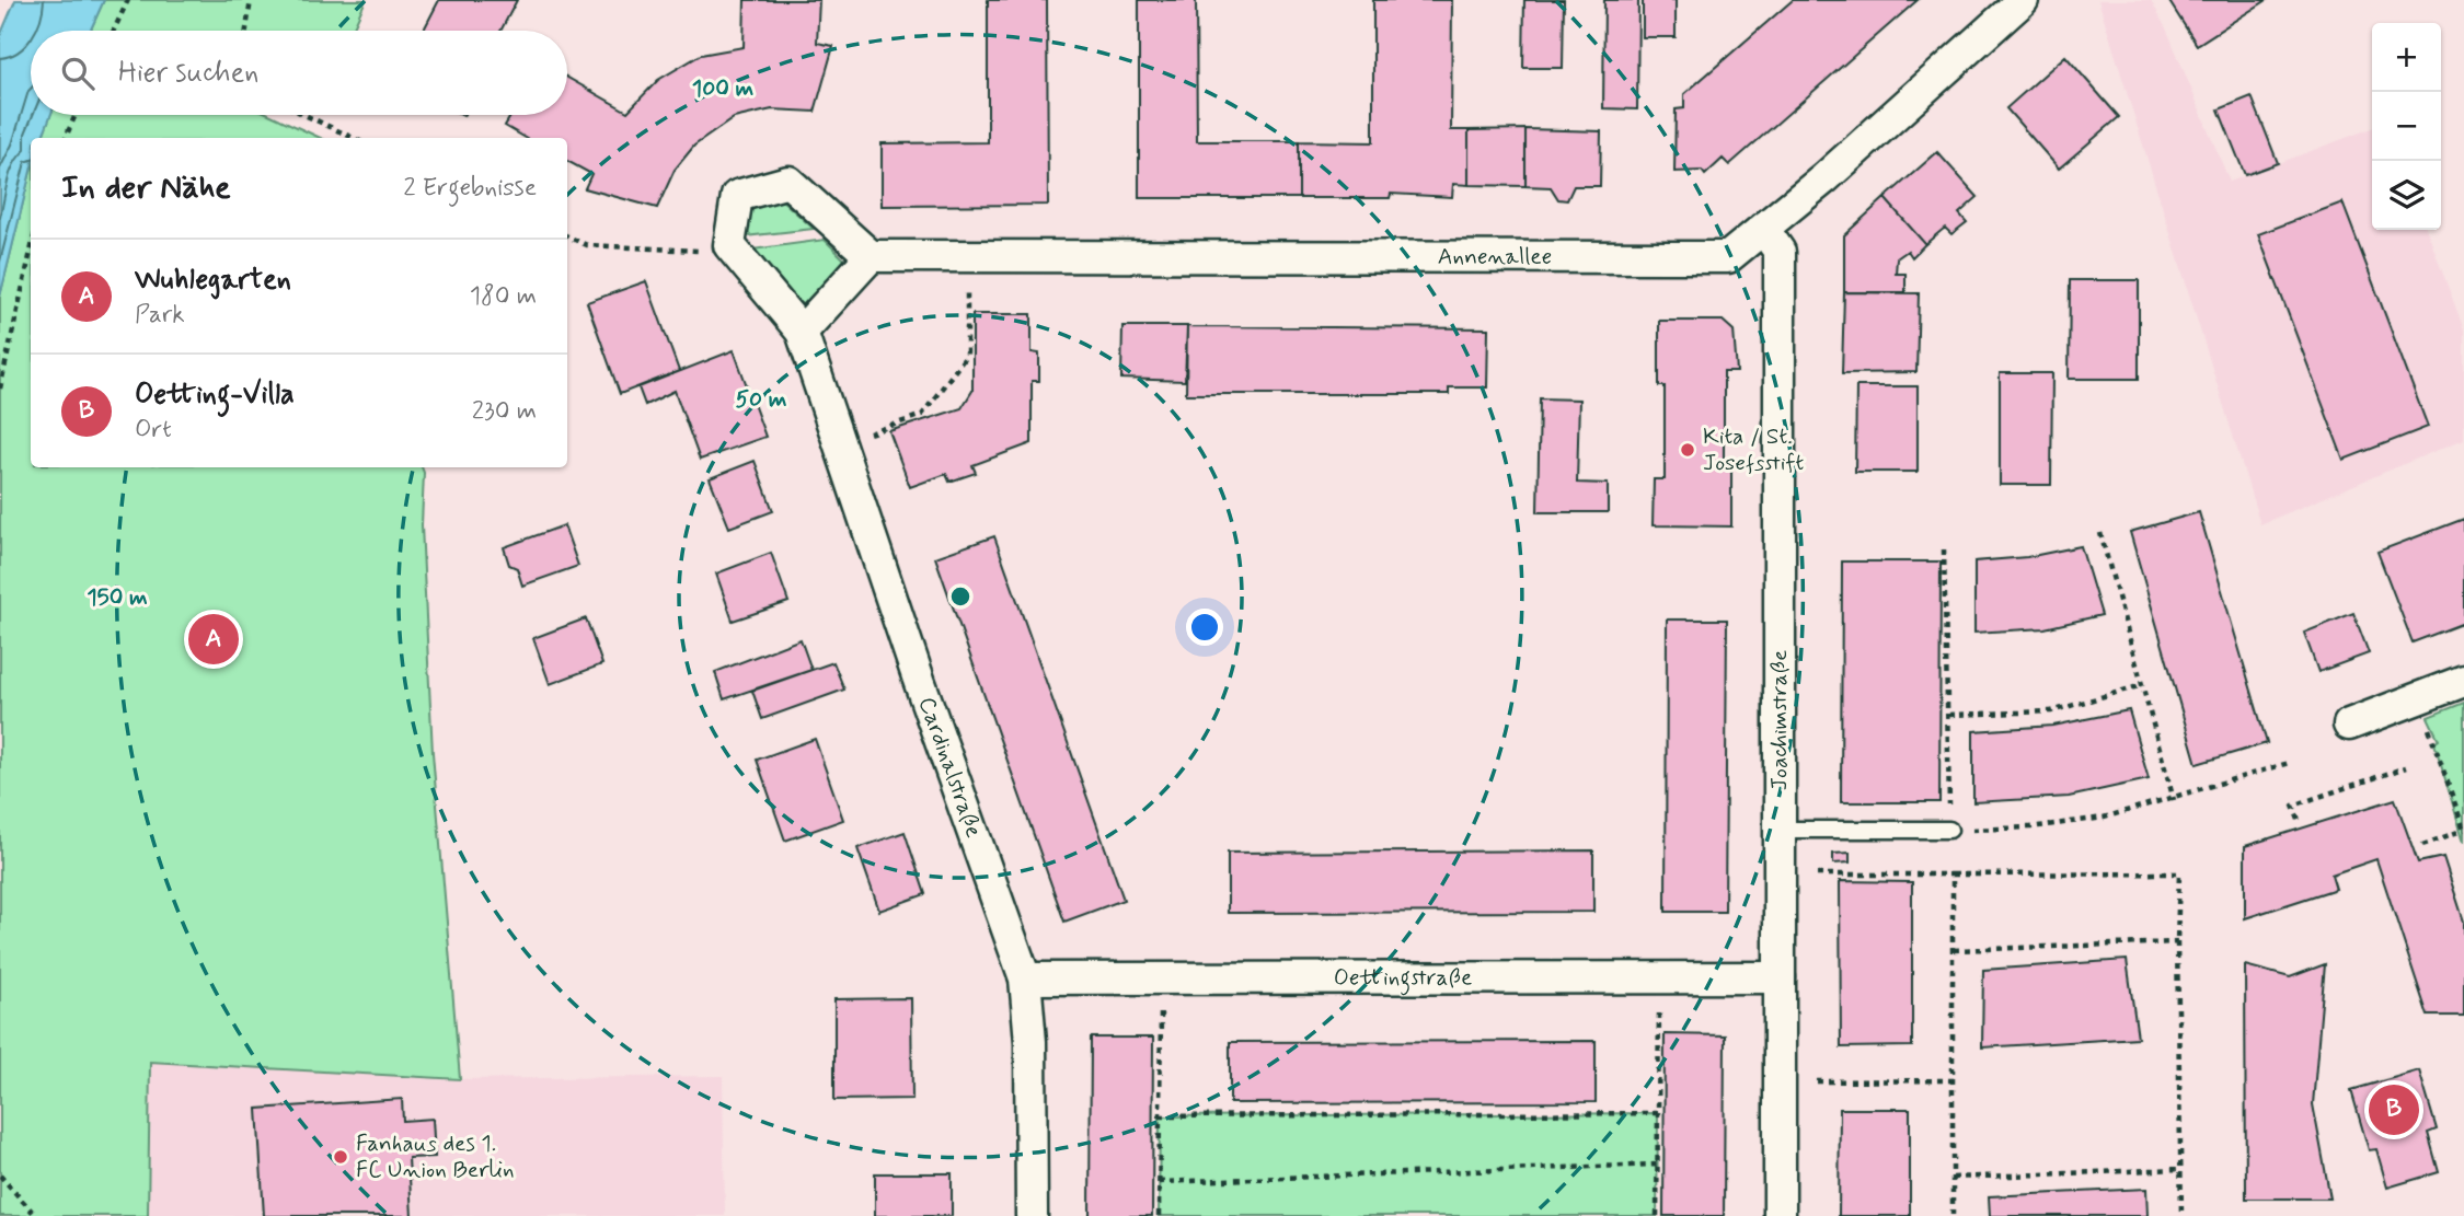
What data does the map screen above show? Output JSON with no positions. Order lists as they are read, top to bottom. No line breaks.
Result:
{"streets":{"street":["Annenallee","Joachimstraße","Cardinalstraße","Oettingstraße"]},"crossings":[["Annenallee","Joachimstraße"],["Joachimstraße","Oettingstraße"],["Cardinalstraße","Oettingstraße"]],"places":["Kita / St. Josefsstift","Fanhaus des 1. FC Union Berlin"],"page":{"map_buttons":["+","−"],"search":"Hier suchen","heading":["In der Nähe","2 Ergebnisse"],"list":[{"mark":"A","name":"Wuhlegarten","note":"Park","value":"180 m"},{"mark":"B","name":"Oetting-Villa","note":"Ort","value":"230 m"}],"pins":["A","B"]},"rings":["100 m","50 m","150 m"]}
